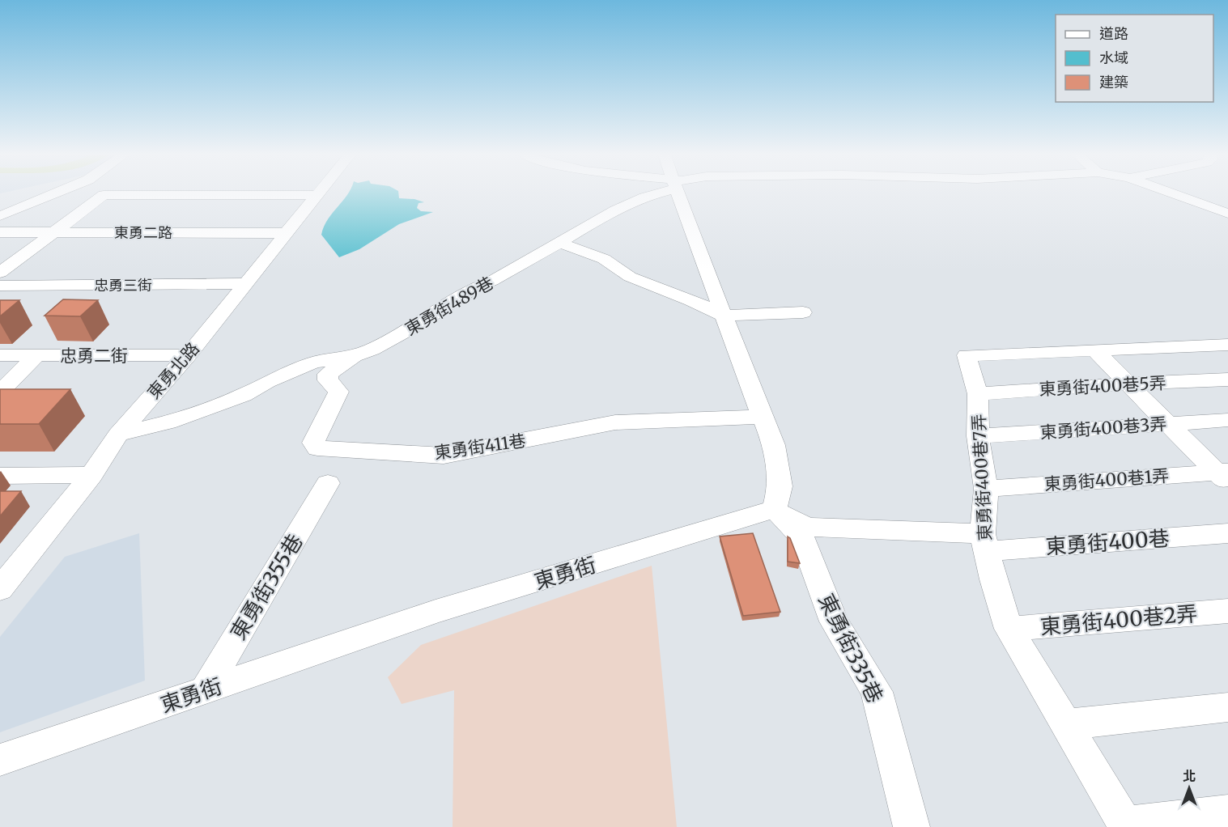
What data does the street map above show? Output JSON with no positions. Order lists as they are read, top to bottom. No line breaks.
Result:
{"streets":{"street":["東勇二路","忠勇三街","東勇街489巷","忠勇二街","東勇北路","東勇街400巷5弄","東勇街400巷3弄","東勇街411巷","東勇街400巷7弄","東勇街400巷1弄","東勇街400巷","東勇街","東勇街355巷","東勇街400巷2弄","東勇街335巷"]},"crossings":[["東勇二路","東勇北路"],["忠勇三街","東勇北路"],["東勇街489巷","東勇北路"],["東勇街489巷","東勇街411巷"],["忠勇二街","東勇北路"],["東勇街400巷5弄","東勇街400巷7弄"],["東勇街400巷3弄","東勇街400巷7弄"],["東勇街400巷7弄","東勇街400巷1弄"],["東勇街400巷7弄","東勇街400巷"],["東勇街400巷7弄","東勇街400巷2弄"],["東勇街400巷","東勇街"],["東勇街400巷","東勇街335巷"],["東勇街","東勇街355巷"],["東勇街","東勇街335巷"]],"legend":["道路","水域","建築"],"north":"top"}
